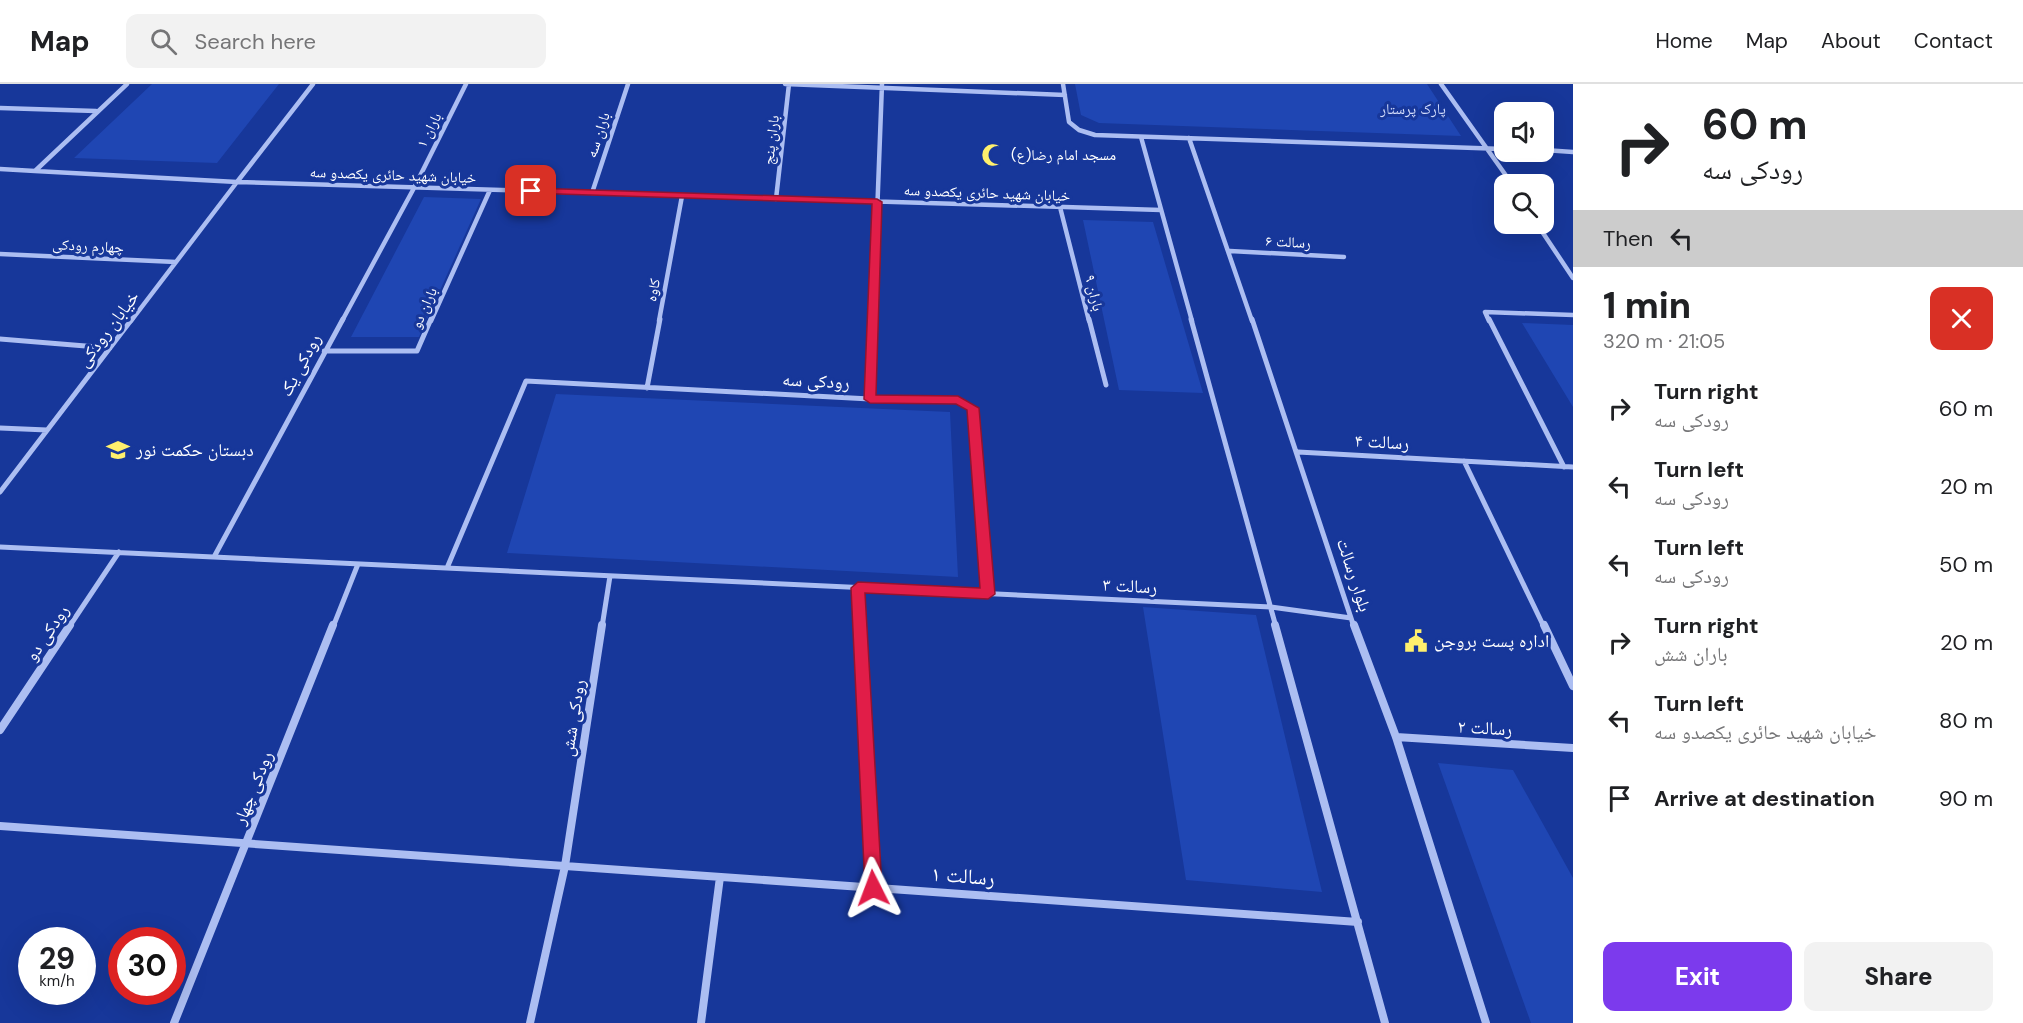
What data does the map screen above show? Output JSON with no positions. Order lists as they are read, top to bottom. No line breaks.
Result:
{"streets":{"street":["باران ۱","باران سه","باران پنج","خیابان شهید حائری یکصدو سه","رسالت ۶","چهارم رودکی","کاوه","باران ۹","باران دو","خیابان رودکی","رودکی یک","رودکی سه","رسالت ۴","بلوار رسالت","رسالت ۳","رودکی دو","رودکی شش","رسالت ۲","رودکی چهار","رسالت ۱"]},"crossings":[["باران ۱","خیابان شهید حائری یکصدو سه"],["باران ۱","رودکی یک"],["باران سه","خیابان شهید حائری یکصدو سه"],["باران پنج","خیابان شهید حائری یکصدو سه"],["خیابان شهید حائری یکصدو سه","کاوه"],["خیابان شهید حائری یکصدو سه","باران ۹"],["خیابان شهید حائری یکصدو سه","باران دو"],["خیابان شهید حائری یکصدو سه","خیابان رودکی"],["خیابان شهید حائری یکصدو سه","رودکی یک"],["رسالت ۶","بلوار رسالت"],["چهارم رودکی","خیابان رودکی"],["کاوه","رودکی سه"],["باران دو","رودکی یک"],["رودکی سه","رسالت ۳"],["رسالت ۴","بلوار رسالت"],["بلوار رسالت","رسالت ۳"],["بلوار رسالت","رسالت ۲"],["رودکی شش","رسالت ۱"],["رودکی چهار","رسالت ۱"]],"parks":["پارک پرستار"],"places":{"mosque":["مسجد امام رضا(ع)"],"school or university":["دبستان حکمت نور"],"public building":["اداره پست بروجن"]},"page":{"header":"Map","search":"Search here","nav":["Home","Map","About","Contact"],"turn":["60 m","رودکی سه"],"then":"Then","heading":["1 min","320 m · 21:05"],"list":[{"name":"Turn right","note":"رودکی سه","value":"60 m"},{"name":"Turn left","note":"رودکی سه","value":"20 m"},{"name":"Turn left","note":"رودکی سه","value":"50 m"},{"name":"Turn right","note":"باران شش","value":"20 m"},{"name":"Turn left","note":"خیابان شهید حائری یکصدو سه","value":"80 m"},{"name":"Arrive at destination","value":"90 m"}],"speed":"29 km/h","limit":"30","buttons":["Exit","Share"]}}
